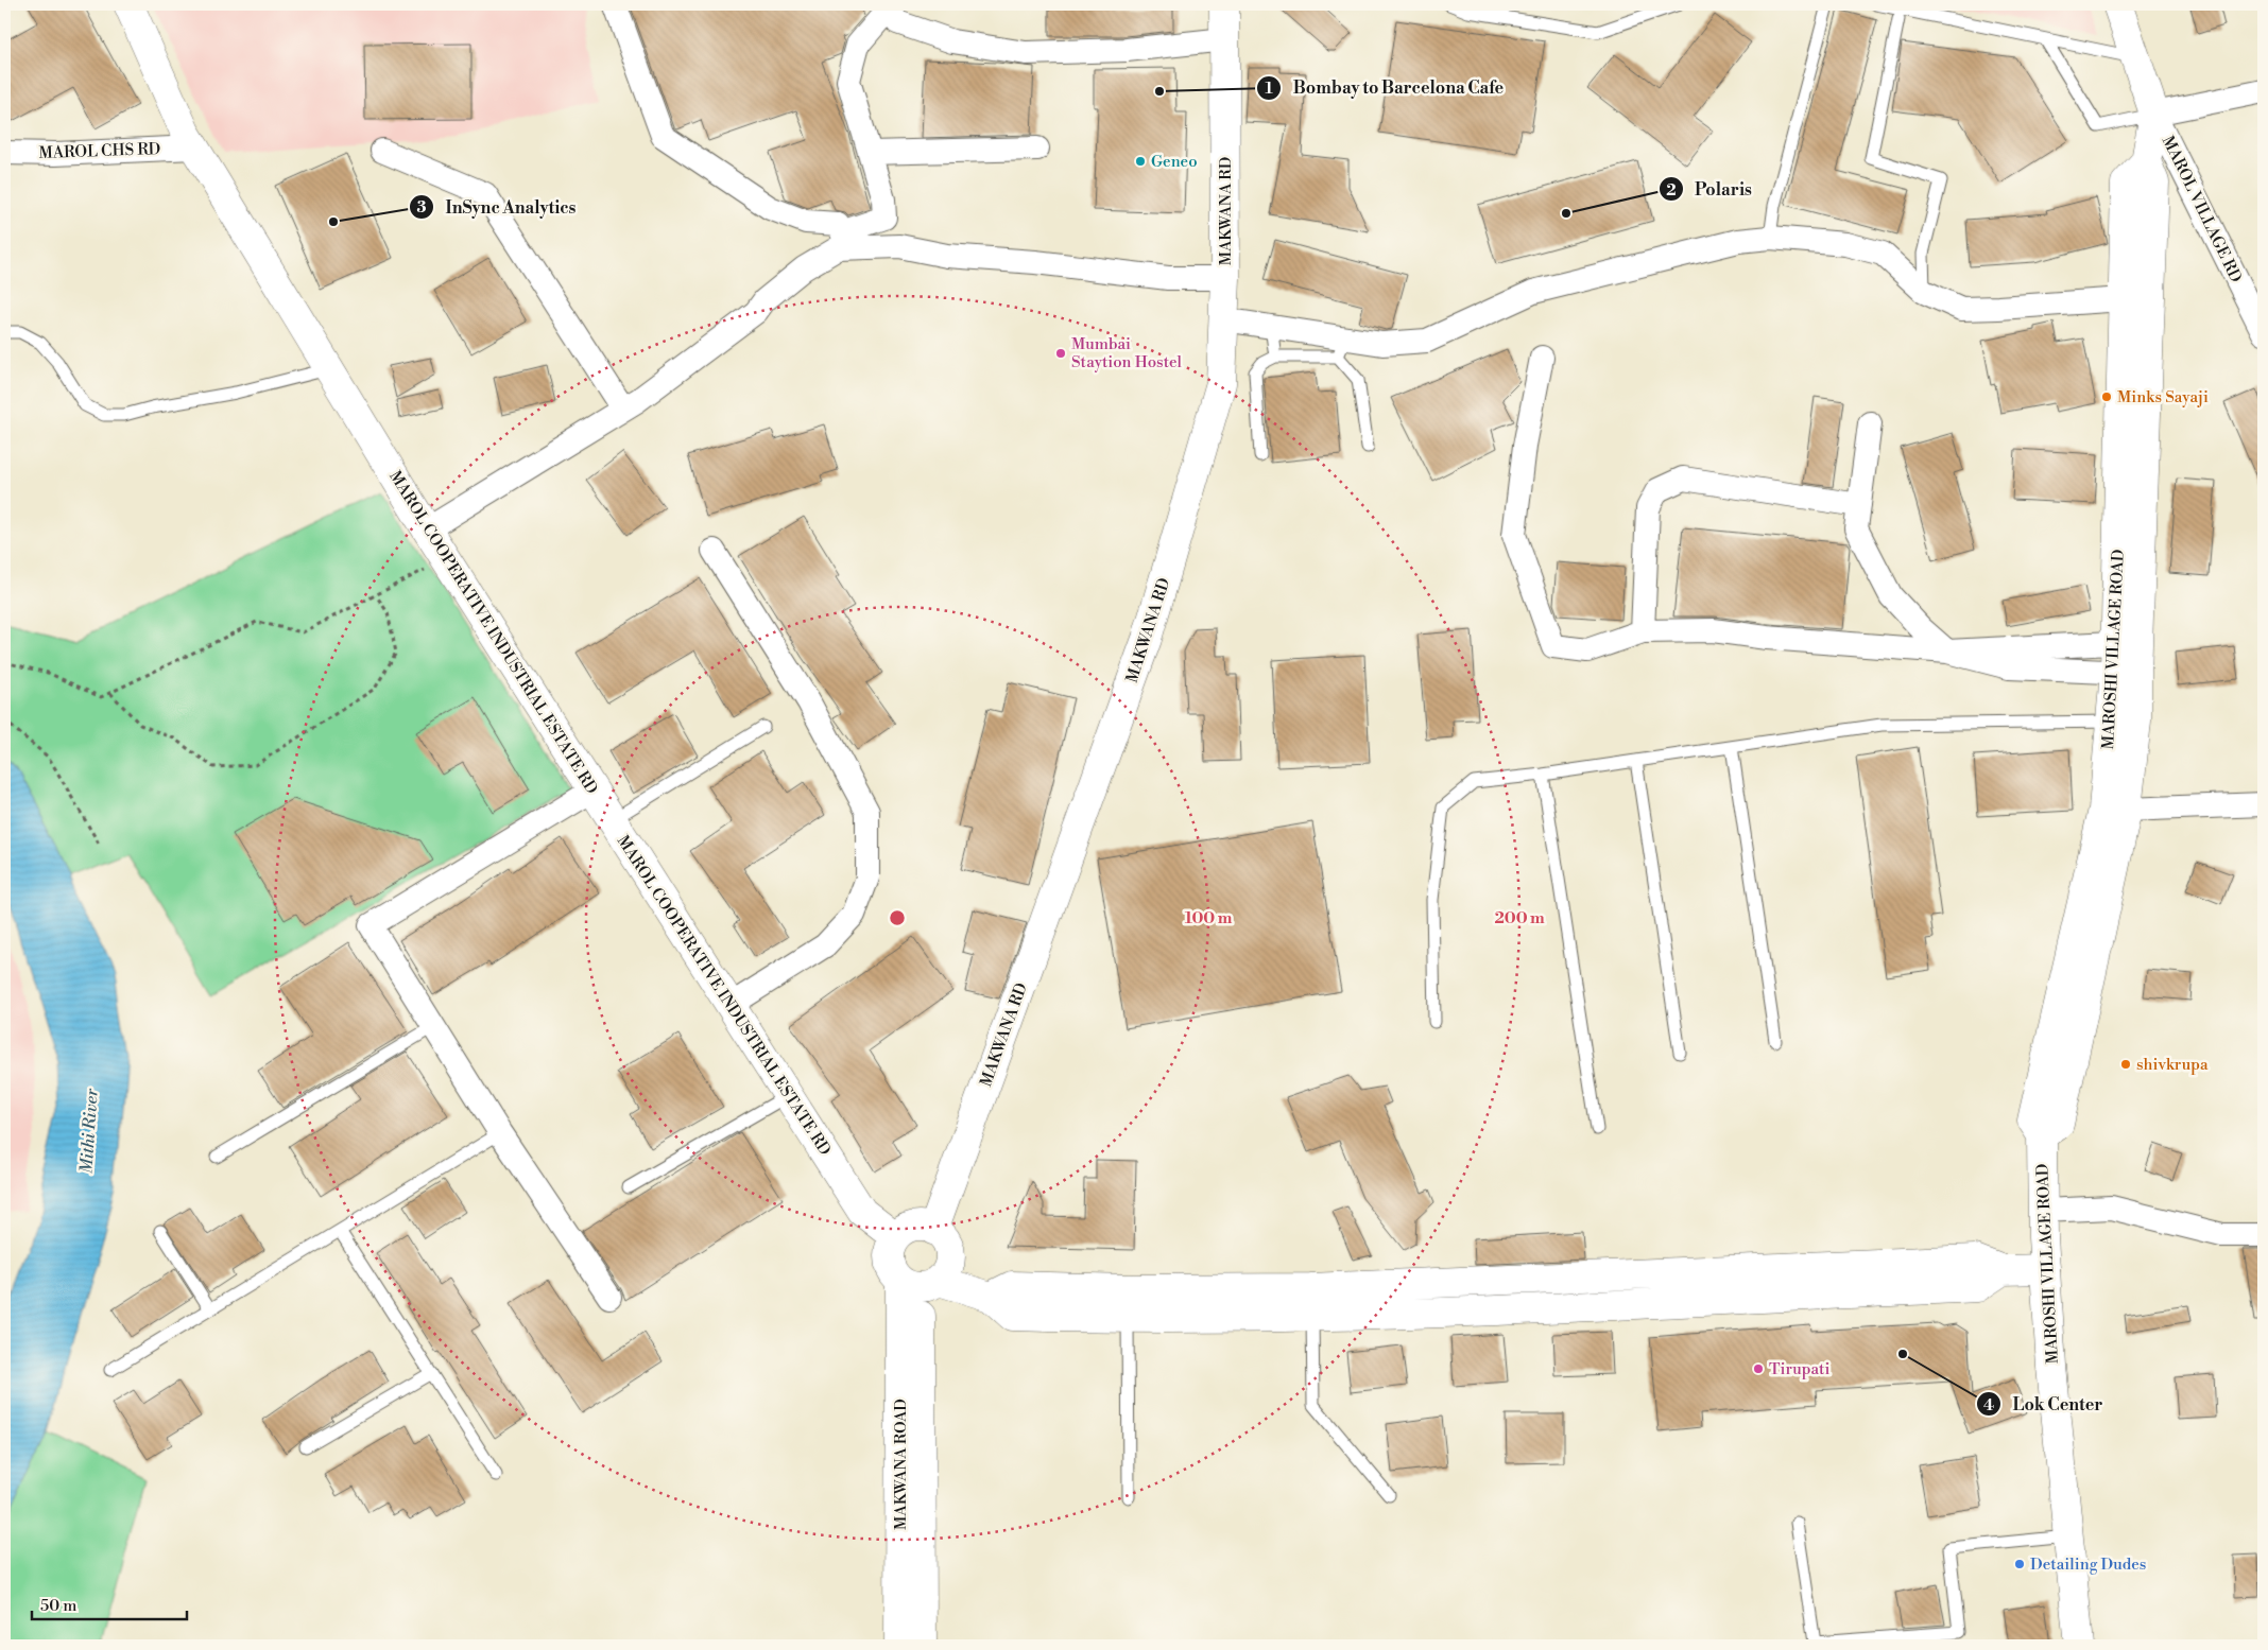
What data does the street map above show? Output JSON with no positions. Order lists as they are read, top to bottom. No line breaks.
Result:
{"streets":{"street":["MAROL CHS RD","MAROL VILLAGE RD","MAKWANA RD","MAROL COOPERATIVE INDUSTRIAL ESTATE RD","MAROSHI VILLAGE ROAD","MAKWANA ROAD"]},"crossings":[["MAROL CHS RD","MAROL COOPERATIVE INDUSTRIAL ESTATE RD"],["MAROL VILLAGE RD","MAROSHI VILLAGE ROAD"],["MAKWANA RD","MAROL COOPERATIVE INDUSTRIAL ESTATE RD"],["MAKWANA RD","MAKWANA ROAD"],["MAROL COOPERATIVE INDUSTRIAL ESTATE RD","MAKWANA ROAD"]],"water":["Mithi River"],"places":["Bombay to Barcelona Cafe","Geneo","Polaris","InSync Analytics","Mumbai Staytion Hostel","Minks Sayaji","shivkrupa","Lok Center","Tirupati","Detailing Dudes"],"scale_bar":"50 m","rings":["100 m","200 m"]}
